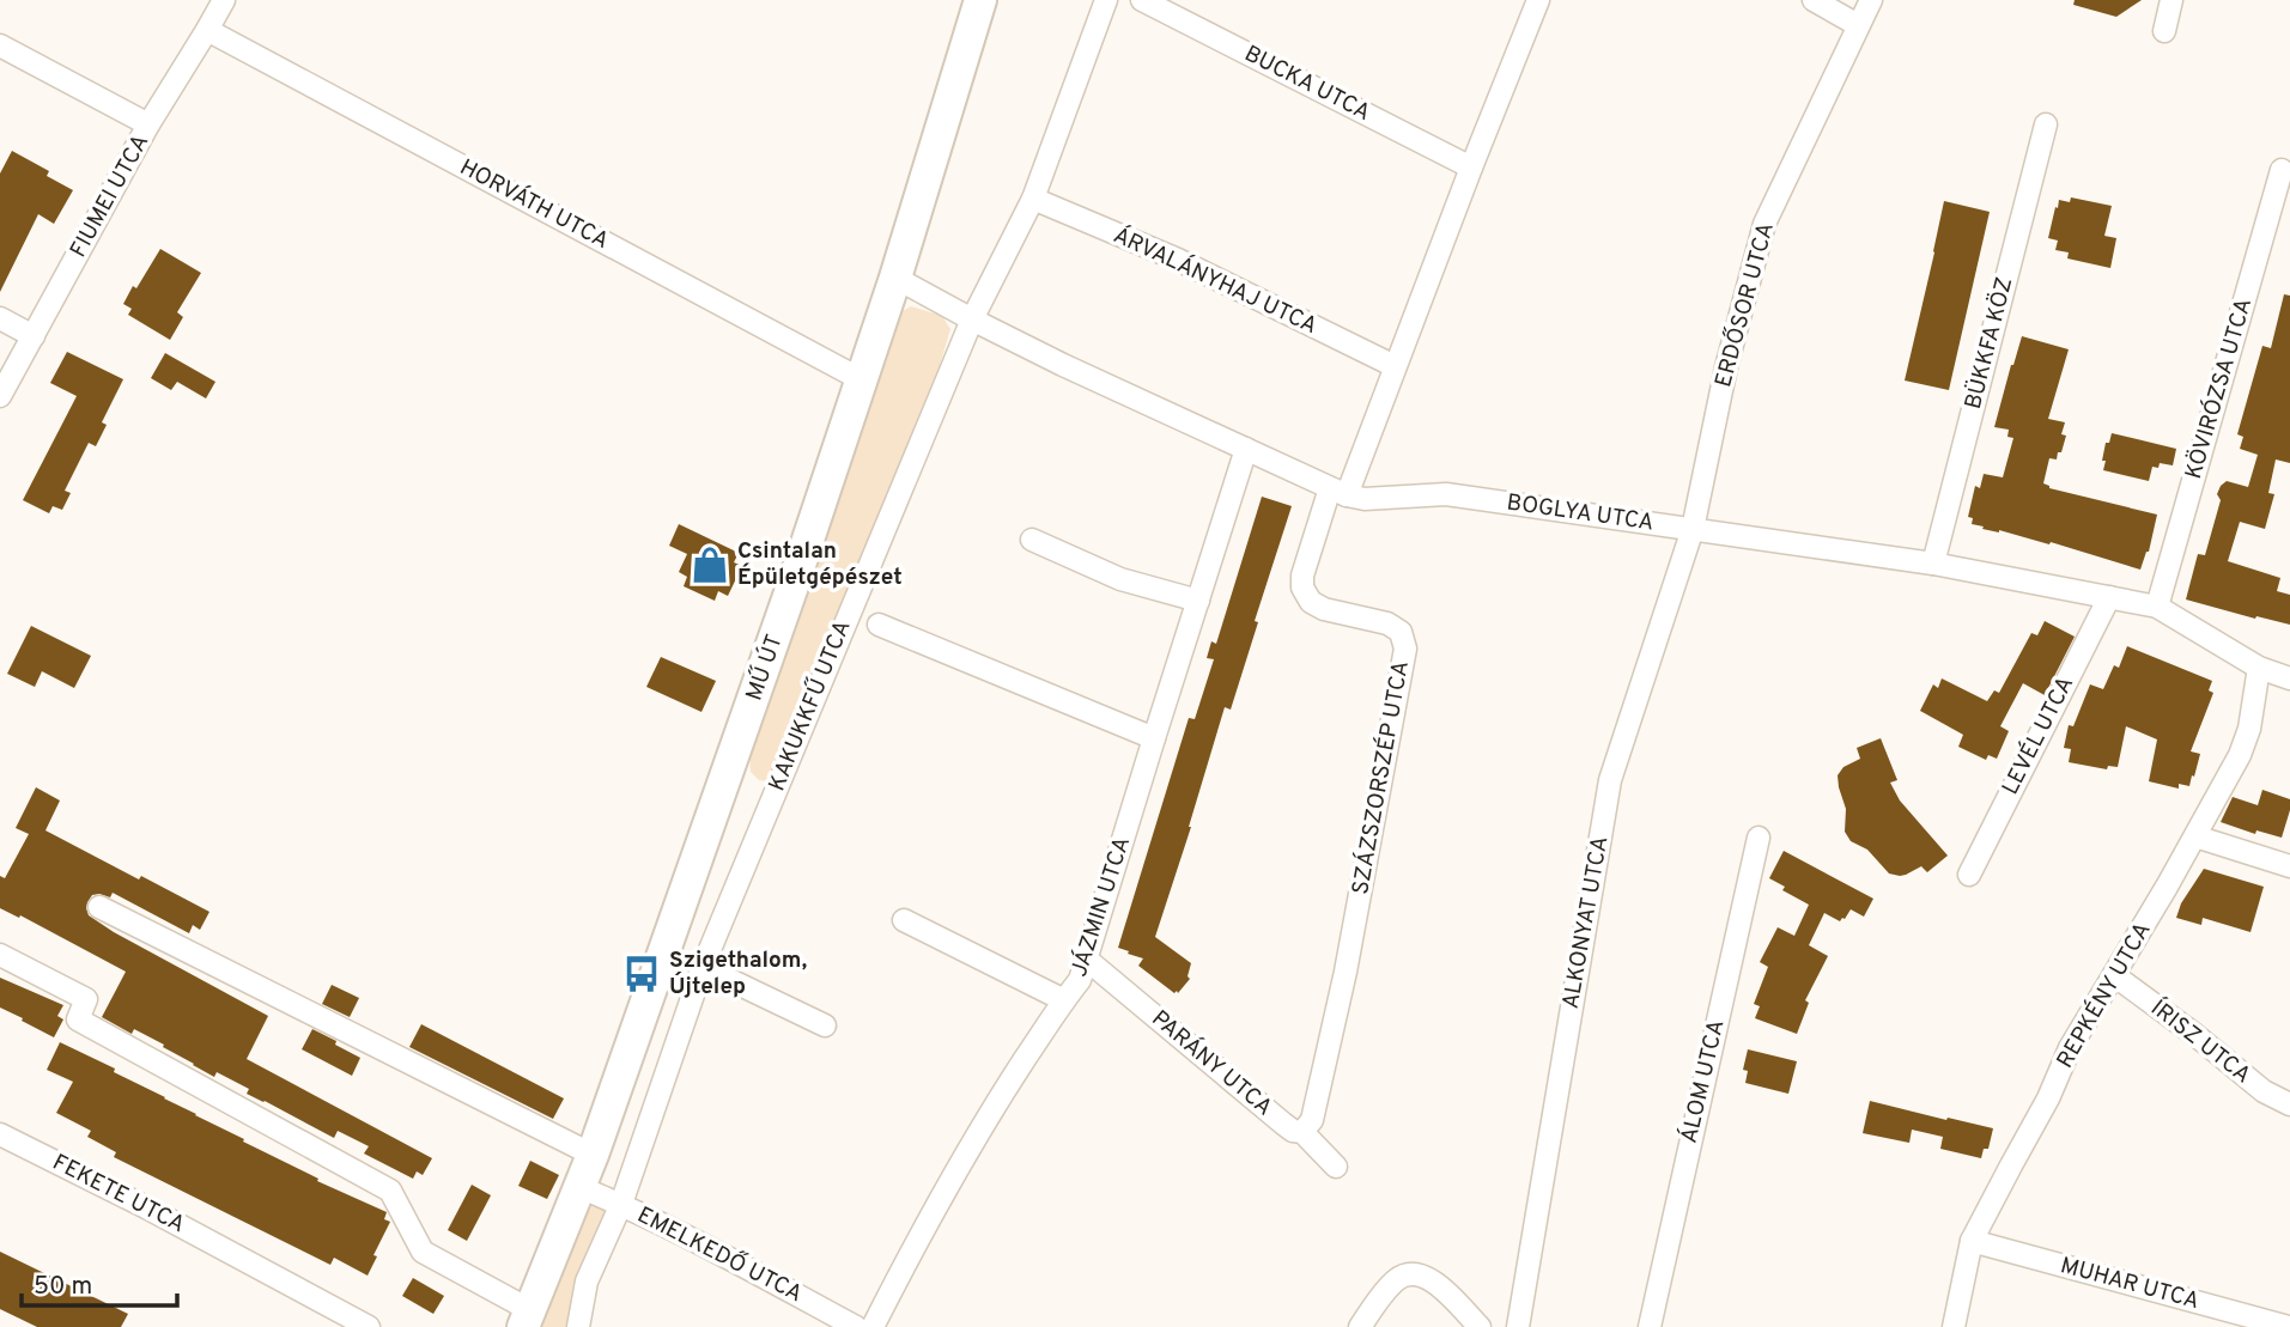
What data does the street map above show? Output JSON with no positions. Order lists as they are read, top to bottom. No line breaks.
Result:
{"streets":{"street":["BUCKA UTCA","FIUMEI UTCA","HORVÁTH UTCA","ÁRVALÁNYHAJ UTCA","ERDŐSOR UTCA","BÜKKFA KÖZ","KÖVIRÓZSA UTCA","BOGLYA UTCA","MŰ ÚT","KAKUKKFŰ UTCA","LEVÉL UTCA","SZÁZSZORSZÉP UTCA","JÁZMIN UTCA","ALKONYAT UTCA","REPKÉNY UTCA","ÍRISZ UTCA","PARÁNY UTCA","ÁLOM UTCA","FEKETE UTCA","EMELKEDŐ UTCA","MUHAR UTCA"]},"crossings":[["FIUMEI UTCA","HORVÁTH UTCA"],["HORVÁTH UTCA","MŰ ÚT"],["ÁRVALÁNYHAJ UTCA","KAKUKKFŰ UTCA"],["ERDŐSOR UTCA","BOGLYA UTCA"],["ERDŐSOR UTCA","ALKONYAT UTCA"],["BÜKKFA KÖZ","BOGLYA UTCA"],["KÖVIRÓZSA UTCA","BOGLYA UTCA"],["BOGLYA UTCA","MŰ ÚT"],["BOGLYA UTCA","KAKUKKFŰ UTCA"],["BOGLYA UTCA","LEVÉL UTCA"],["BOGLYA UTCA","SZÁZSZORSZÉP UTCA"],["BOGLYA UTCA","JÁZMIN UTCA"],["BOGLYA UTCA","ALKONYAT UTCA"],["BOGLYA UTCA","REPKÉNY UTCA"],["MŰ ÚT","EMELKEDŐ UTCA"],["KAKUKKFŰ UTCA","EMELKEDŐ UTCA"],["SZÁZSZORSZÉP UTCA","PARÁNY UTCA"],["JÁZMIN UTCA","PARÁNY UTCA"],["REPKÉNY UTCA","ÍRISZ UTCA"],["REPKÉNY UTCA","MUHAR UTCA"]],"places":{"shop":["Csintalan Épületgépészet"],"bus stop":["Szigethalom, Újtelep"]},"scale_bar":"50 m"}
